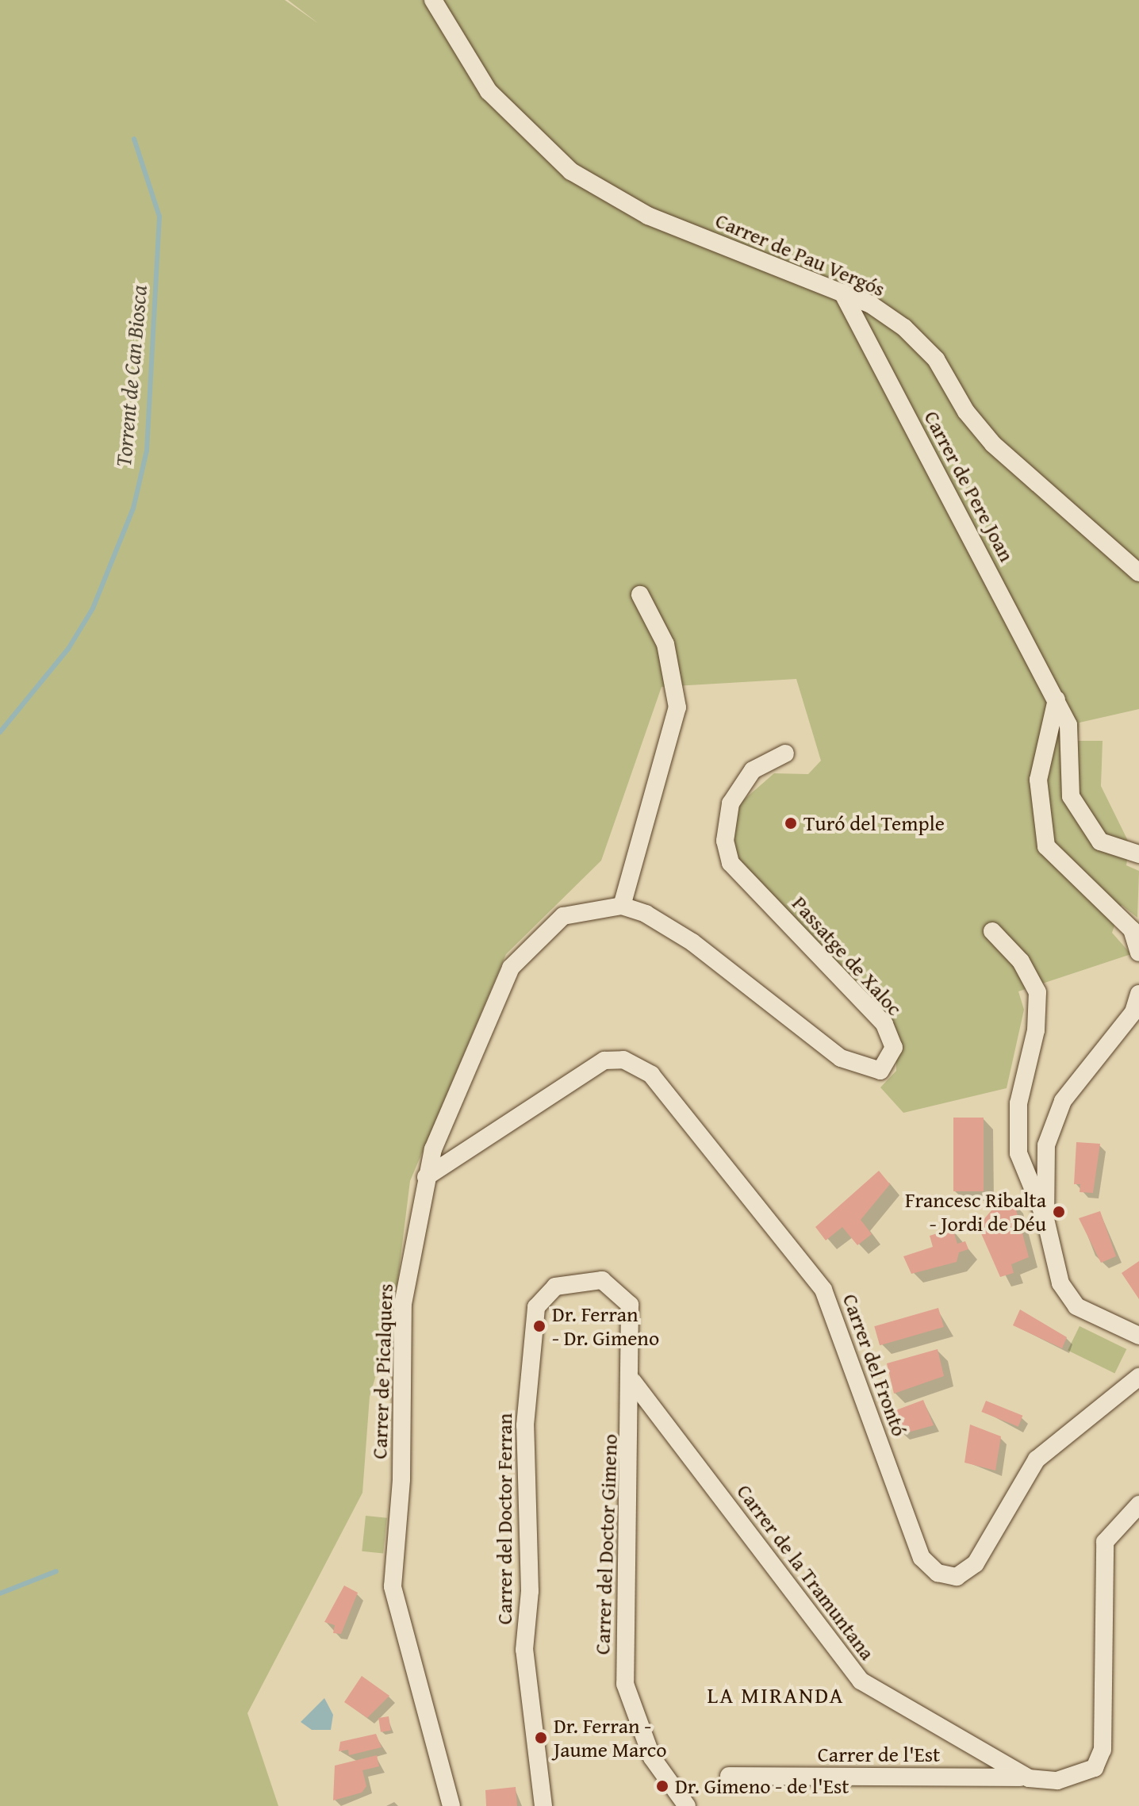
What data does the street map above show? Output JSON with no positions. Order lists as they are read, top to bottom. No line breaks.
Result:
{"streets":{"street":["Carrer de Pau Vergós","Carrer de Pere Joan","Passatge de Xaloc","Carrer del Frontó","Carrer de Picalquers","Carrer del Doctor Ferran","Carrer del Doctor Gimeno","Carrer de la Tramuntana","Carrer de l'Est"]},"crossings":[["Carrer de Pau Vergós","Carrer de Pere Joan"],["Passatge de Xaloc","Carrer de Picalquers"],["Carrer del Frontó","Carrer de Picalquers"],["Carrer del Doctor Ferran","Carrer del Doctor Gimeno"],["Carrer del Doctor Gimeno","Carrer de la Tramuntana"],["Carrer de la Tramuntana","Carrer de l'Est"]],"districts":["LA MIRANDA"],"water":["Torrent de Can Biosca"],"places":["Turó del Temple","Francesc Ribalta - Jordi de Déu","Dr. Ferran - Dr. Gimeno","Dr. Ferran - Jaume Marco","Dr. Gimeno - de l'Est"]}
